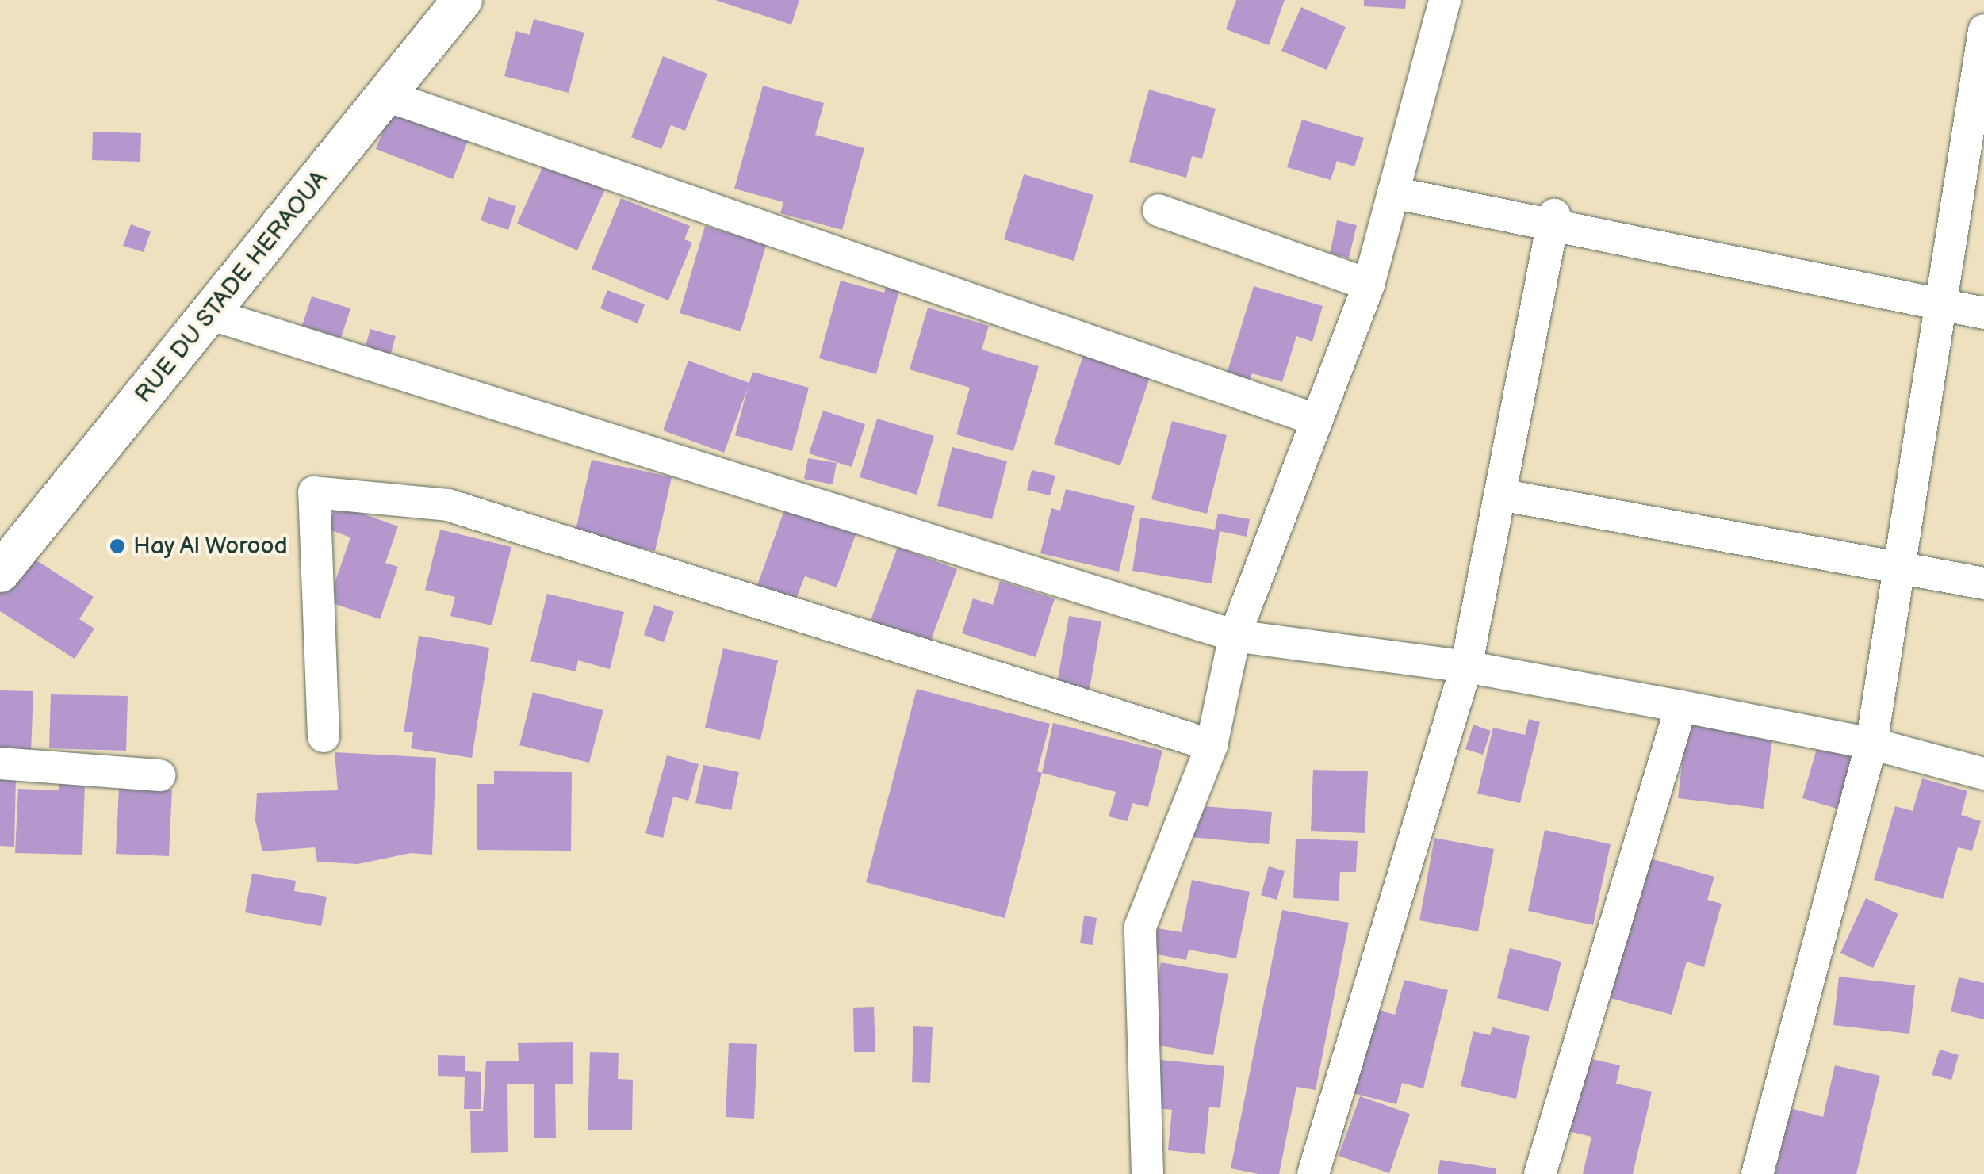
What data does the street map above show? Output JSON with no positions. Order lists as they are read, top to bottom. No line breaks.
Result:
{"streets":{"street":["RUE DU STADE HERAOUA"]},"places":["Hay Al Worood"]}
